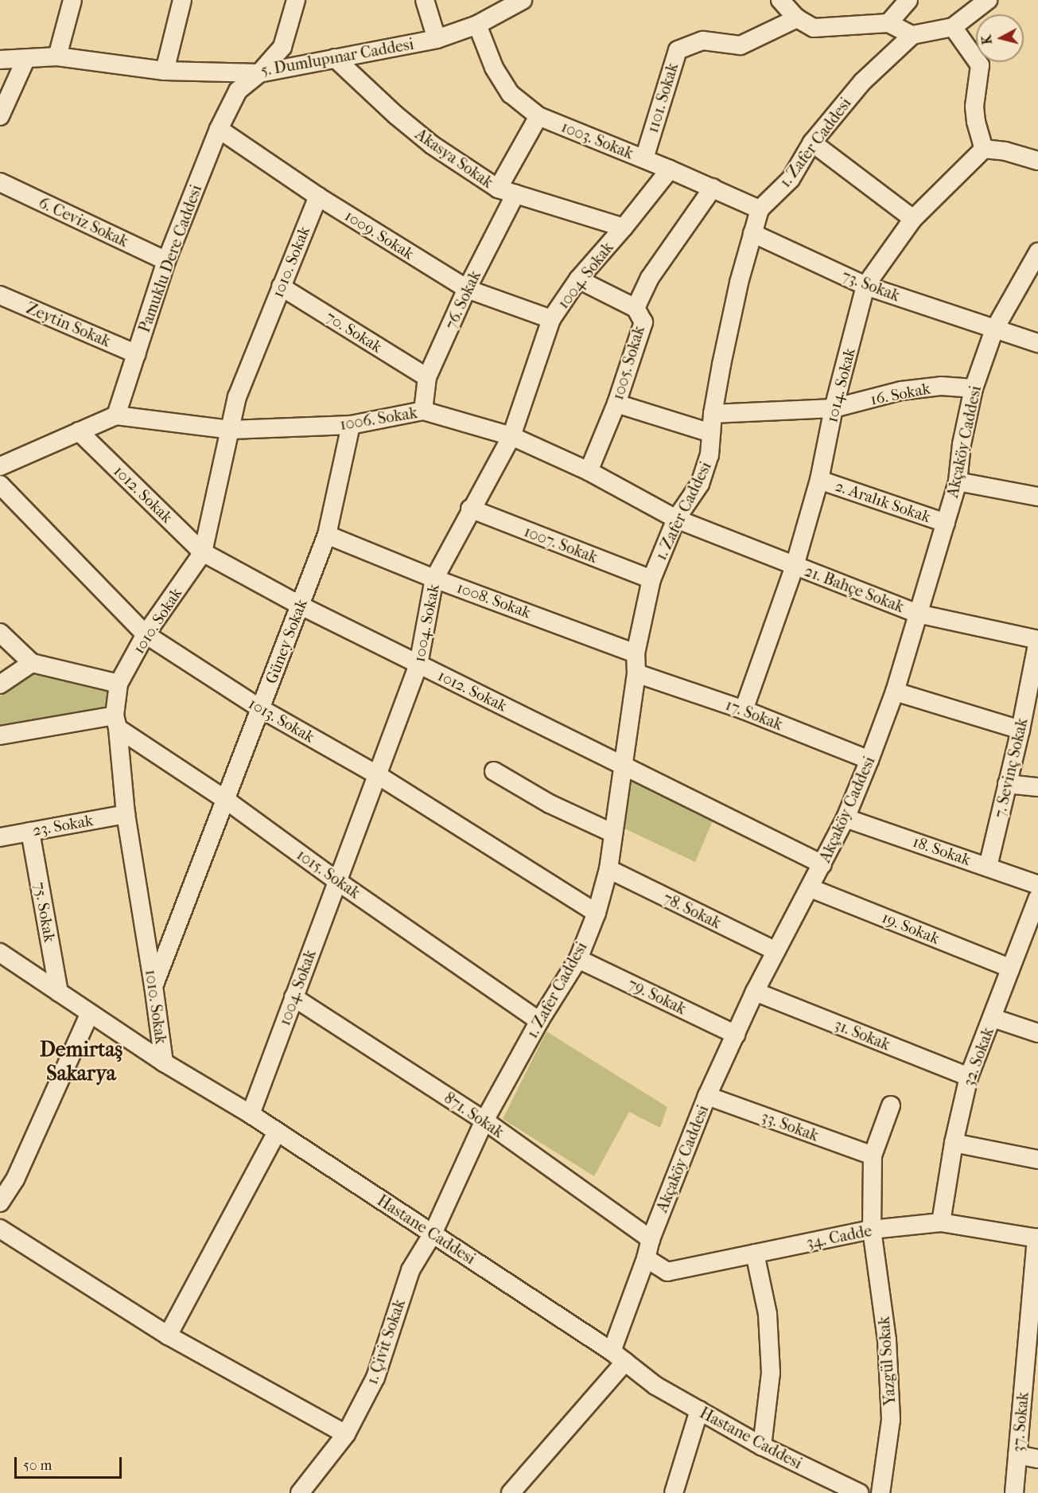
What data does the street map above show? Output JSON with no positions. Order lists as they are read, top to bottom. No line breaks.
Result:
{"streets":{"street":["5. Dumlupınar Caddesi","1101. Sokak","1003. Sokak","1. Zafer Caddesi","Akasya Sokak","6. Ceviz Sokak","1009. Sokak","Pamuklu Dere Caddesi","1010. Sokak","1004. Sokak","73. Sokak","76. Sokak","Zeytin Sokak","70. Sokak","1005. Sokak","1014. Sokak","16. Sokak","1006. Sokak","Akçaköy Caddesi","1012. Sokak","2. Aralık Sokak","1007. Sokak","21. Bahçe Sokak","1008. Sokak","Güney Sokak","17. Sokak","1013. Sokak","7. Sevinç Sokak","23. Sokak","18. Sokak","1015. Sokak","78. Sokak","75. Sokak","19. Sokak","79. Sokak","31. Sokak","32. Sokak","871. Sokak","33. Sokak","Hastane Caddesi","34. Cadde","1. Çivit Sokak","Yazgül Sokak","37. Sokak"]},"crossings":[["5. Dumlupınar Caddesi","1003. Sokak"],["5. Dumlupınar Caddesi","Akasya Sokak"],["5. Dumlupınar Caddesi","Pamuklu Dere Caddesi"],["1101. Sokak","1003. Sokak"],["1003. Sokak","1. Zafer Caddesi"],["1003. Sokak","1004. Sokak"],["1003. Sokak","1005. Sokak"],["1. Zafer Caddesi","73. Sokak"],["1. Zafer Caddesi","16. Sokak"],["1. Zafer Caddesi","1006. Sokak"],["1. Zafer Caddesi","1012. Sokak"],["1. Zafer Caddesi","1007. Sokak"],["1. Zafer Caddesi","21. Bahçe Sokak"],["1. Zafer Caddesi","1008. Sokak"],["1. Zafer Caddesi","17. Sokak"],["1. Zafer Caddesi","1013. Sokak"],["1. Zafer Caddesi","1015. Sokak"],["1. Zafer Caddesi","78. Sokak"],["1. Zafer Caddesi","79. Sokak"],["1. Zafer Caddesi","871. Sokak"],["1. Zafer Caddesi","Hastane Caddesi"],["1. Zafer Caddesi","1. Çivit Sokak"],["Akasya Sokak","1004. Sokak"],["Akasya Sokak","76. Sokak"],["6. Ceviz Sokak","Pamuklu Dere Caddesi"],["1009. Sokak","Pamuklu Dere Caddesi"],["1009. Sokak","1010. Sokak"],["1009. Sokak","1004. Sokak"],["1009. Sokak","76. Sokak"],["Pamuklu Dere Caddesi","Zeytin Sokak"],["Pamuklu Dere Caddesi","1006. Sokak"],["1010. Sokak","70. Sokak"],["1010. Sokak","1006. Sokak"],["1010. Sokak","1012. Sokak"],["1010. Sokak","Güney Sokak"],["1010. Sokak","1013. Sokak"],["1010. Sokak","23. Sokak"],["1010. Sokak","1015. Sokak"],["1010. Sokak","Hastane Caddesi"],["1004. Sokak","1006. Sokak"],["1004. Sokak","1012. Sokak"],["1004. Sokak","1007. Sokak"],["1004. Sokak","1008. Sokak"],["1004. Sokak","1013. Sokak"],["1004. Sokak","1015. Sokak"],["1004. Sokak","871. Sokak"],["1004. Sokak","Hastane Caddesi"],["73. Sokak","1014. Sokak"],["73. Sokak","Akçaköy Caddesi"],["76. Sokak","70. Sokak"],["76. Sokak","1006. Sokak"],["1005. Sokak","1006. Sokak"],["1014. Sokak","16. Sokak"],["1014. Sokak","2. Aralık Sokak"],["1014. Sokak","21. Bahçe Sokak"],["1014. Sokak","17. Sokak"],["16. Sokak","Akçaköy Caddesi"],["1006. Sokak","21. Bahçe Sokak"],["1006. Sokak","Güney Sokak"],["Akçaköy Caddesi","1012. Sokak"],["Akçaköy Caddesi","2. Aralık Sokak"],["Akçaköy Caddesi","21. Bahçe Sokak"],["Akçaköy Caddesi","17. Sokak"],["Akçaköy Caddesi","18. Sokak"],["Akçaköy Caddesi","78. Sokak"],["Akçaköy Caddesi","19. Sokak"],["Akçaköy Caddesi","79. Sokak"],["Akçaköy Caddesi","31. Sokak"],["Akçaköy Caddesi","871. Sokak"],["Akçaköy Caddesi","33. Sokak"],["Akçaköy Caddesi","Hastane Caddesi"],["Akçaköy Caddesi","34. Cadde"],["1012. Sokak","Güney Sokak"],["21. Bahçe Sokak","7. Sevinç Sokak"],["1008. Sokak","Güney Sokak"],["Güney Sokak","1013. Sokak"],["Güney Sokak","1015. Sokak"],["7. Sevinç Sokak","18. Sokak"],["23. Sokak","75. Sokak"],["75. Sokak","Hastane Caddesi"],["19. Sokak","32. Sokak"],["31. Sokak","32. Sokak"],["32. Sokak","34. Cadde"],["Hastane Caddesi","1. Çivit Sokak"],["34. Cadde","Yazgül Sokak"],["34. Cadde","37. Sokak"]],"districts":["Demirtaş Sakarya"],"scale_bar":"50 m","north":"left"}
